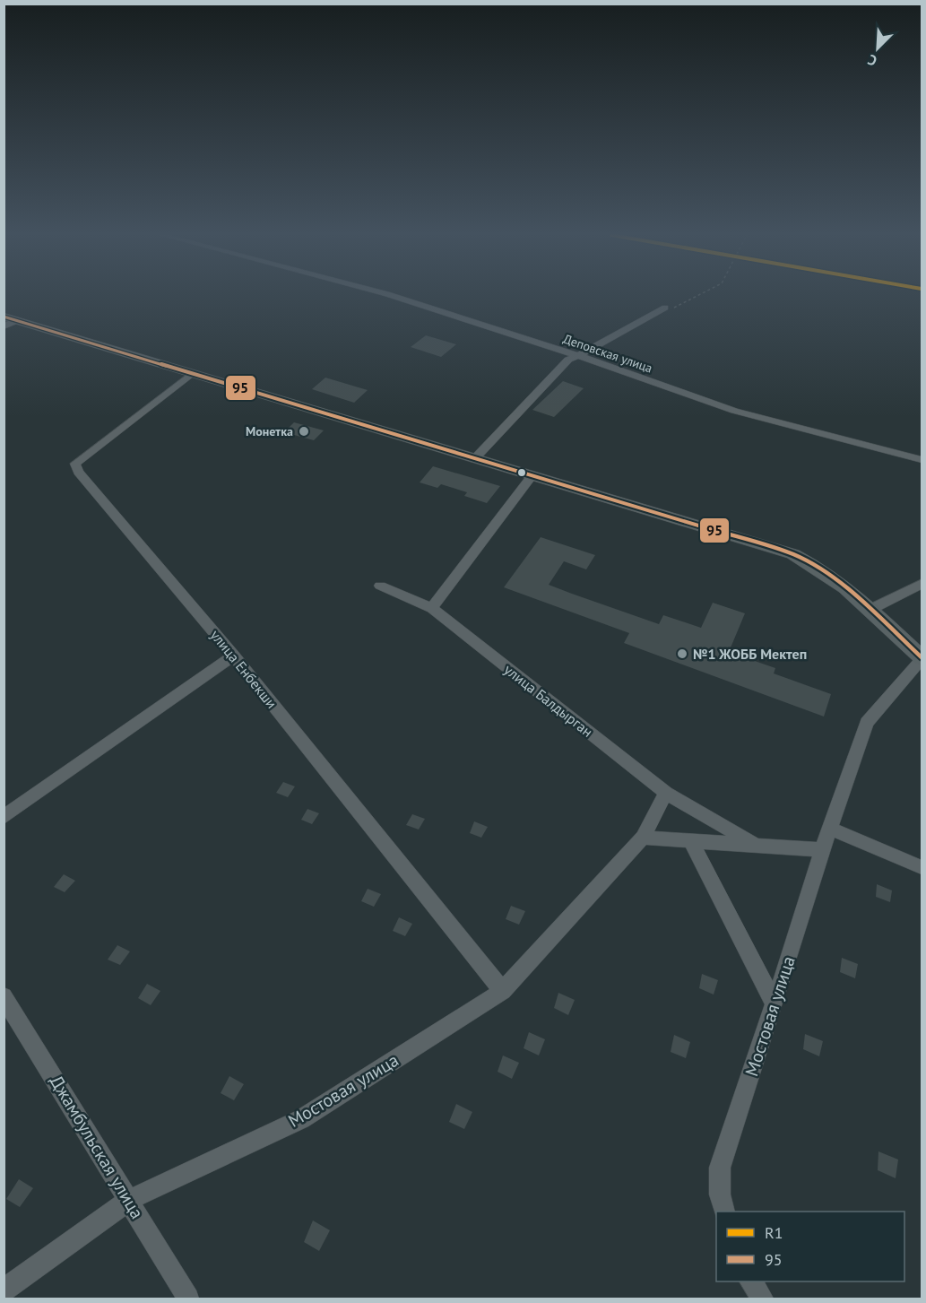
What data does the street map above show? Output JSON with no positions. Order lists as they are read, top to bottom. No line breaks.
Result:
{"streets":{"street":["Деповская улица","улица Енбекши","улица Балдырган","Мостовая улица","Джамбульская улица"]},"crossings":[["улица Енбекши","Мостовая улица"],["улица Балдырган","Мостовая улица"],["Мостовая улица","Джамбульская улица"]],"places":["Монетка","№1 ЖОББ Мектеп"],"lines":["transit line 95"],"legend":["R1","95"],"north":"bottom left"}
